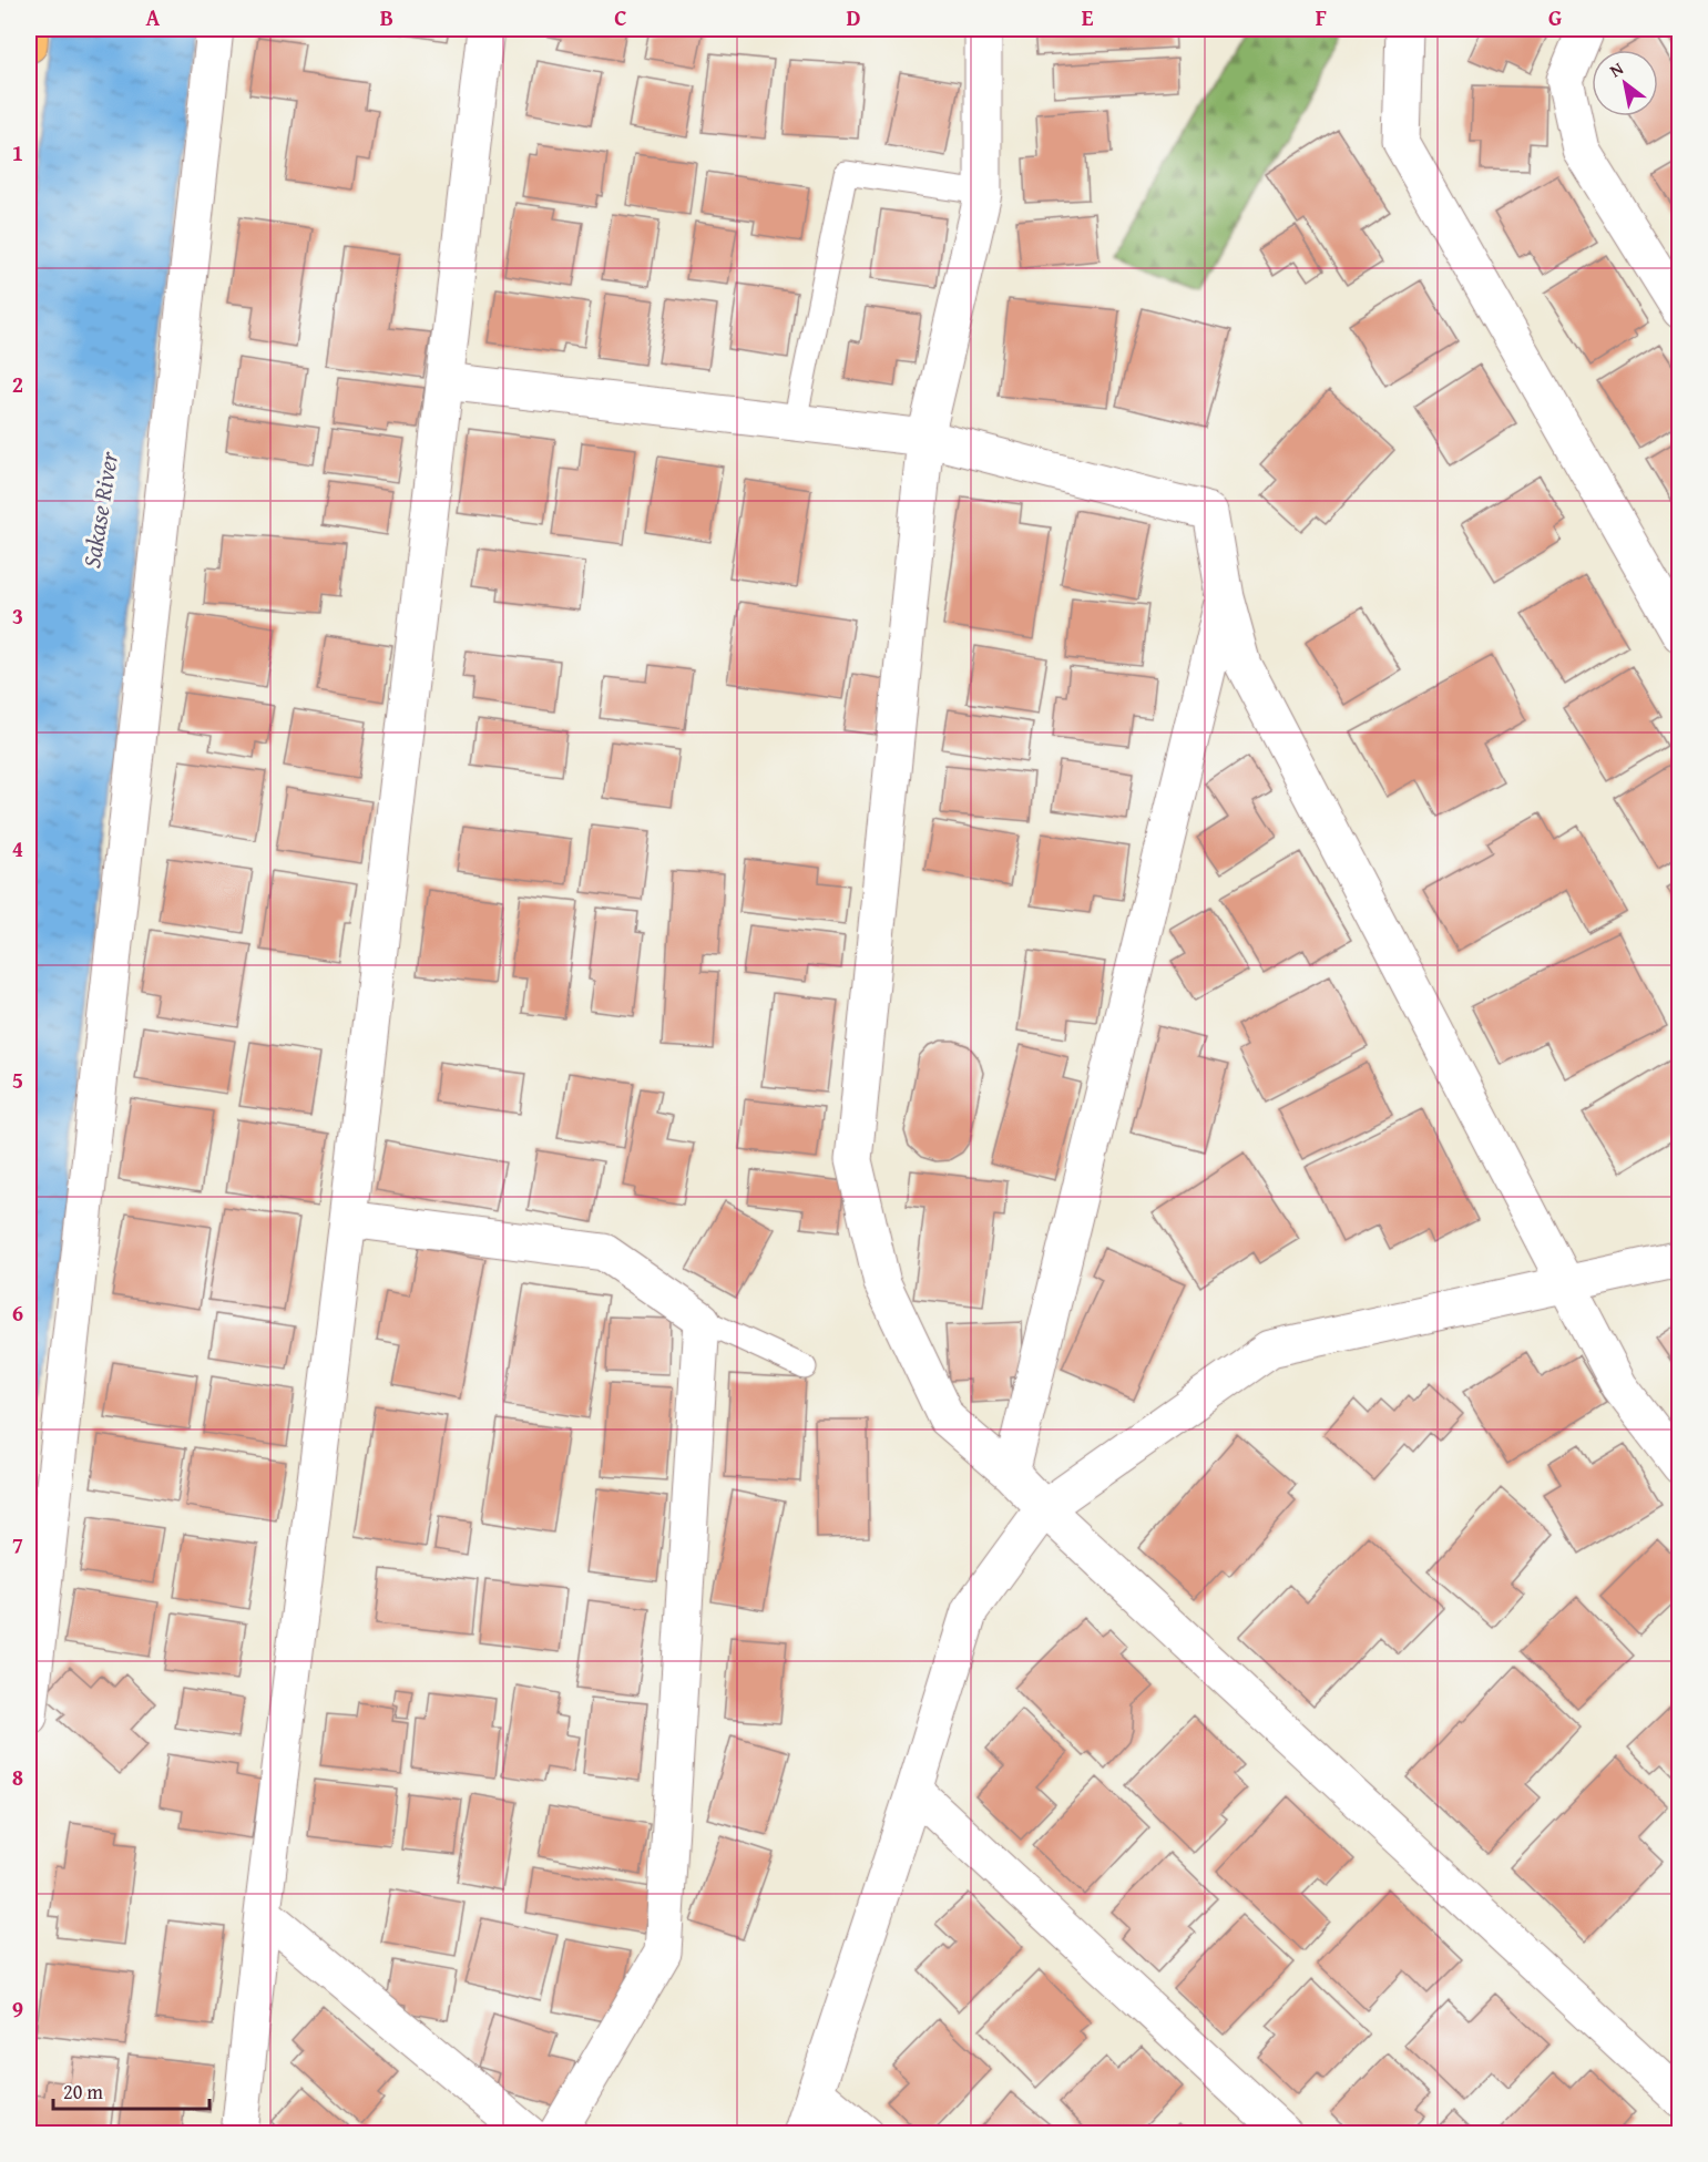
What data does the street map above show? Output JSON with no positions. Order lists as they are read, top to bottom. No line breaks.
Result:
{"water":["Sakase River"],"scale_bar":"20 m","north":"top left","grid":{"columns":["A","B","C","D","E","F","G"],"rows":["1","2","3","4","5","6","7","8","9"]}}
